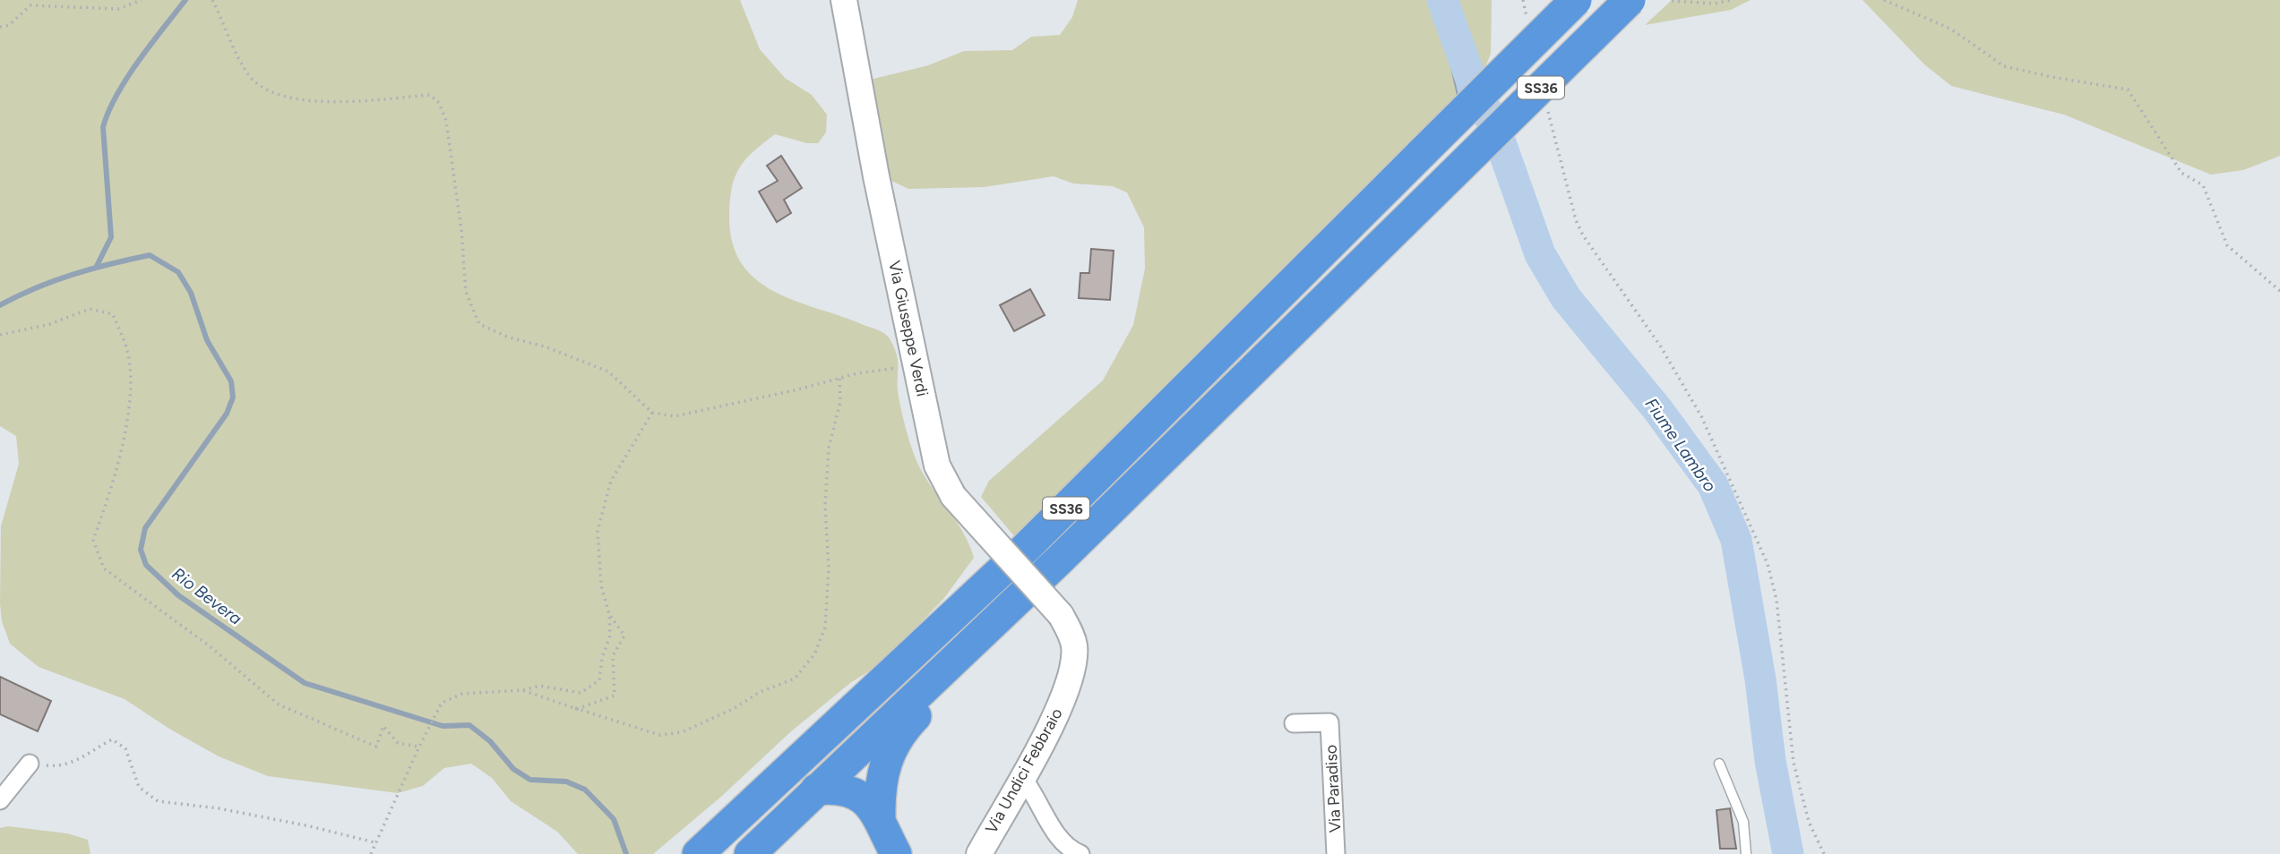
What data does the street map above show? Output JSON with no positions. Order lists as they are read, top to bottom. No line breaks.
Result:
{"streets":{"highway":["SS36"],"street":["Via Giuseppe Verdi","Via Undici Febbraio","Via Paradiso"]},"crossings":[["Via Giuseppe Verdi","Via Undici Febbraio"]],"water":["Fiume Lambro","Rio Bevera"]}
